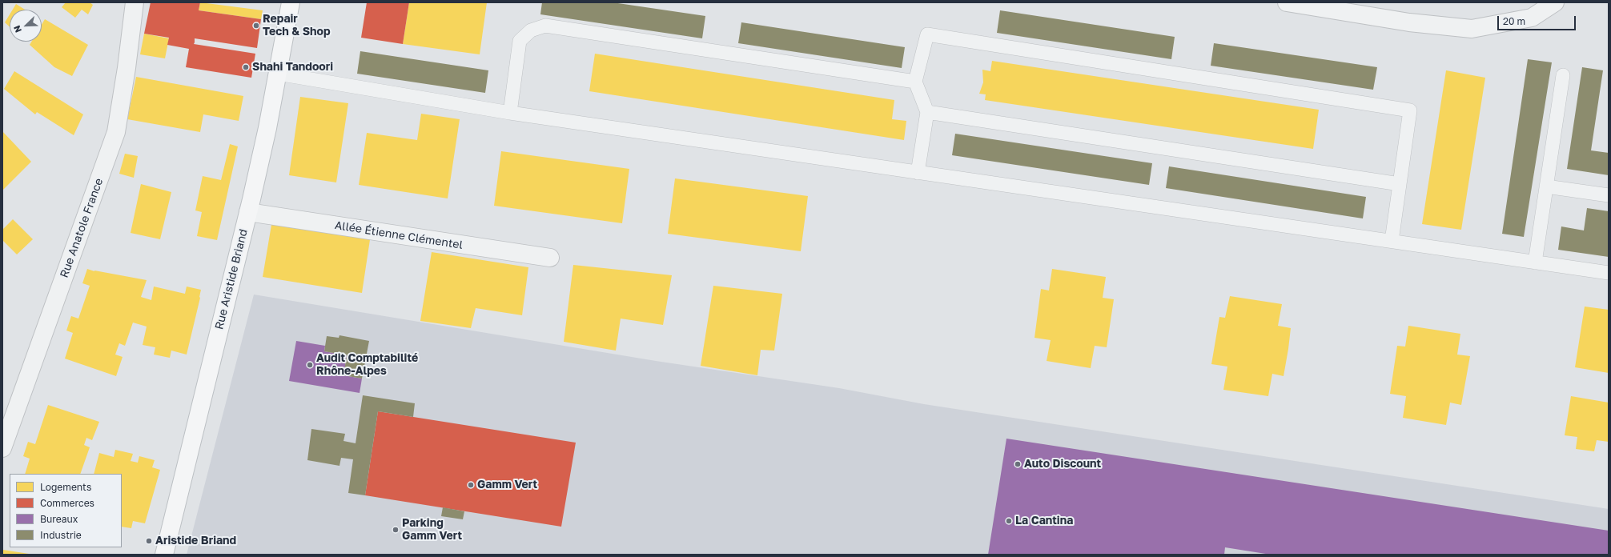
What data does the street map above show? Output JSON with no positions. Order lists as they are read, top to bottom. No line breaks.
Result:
{"streets":{"main road":["Rue Aristide Briand"],"street":["Rue Anatole France","Allée Étienne Clémentel"]},"crossings":[["Allée Étienne Clémentel","Rue Aristide Briand"]],"places":["Repair Tech & Shop","Shahi Tandoori","Audit Comptabilité Rhône-Alpes","Auto Discount","Gamm Vert","La Cantina","Parking Gamm Vert","Aristide Briand"],"legend":["Logements","Commerces","Bureaux","Industrie"],"scale_bar":"20 m","north":"bottom left"}
